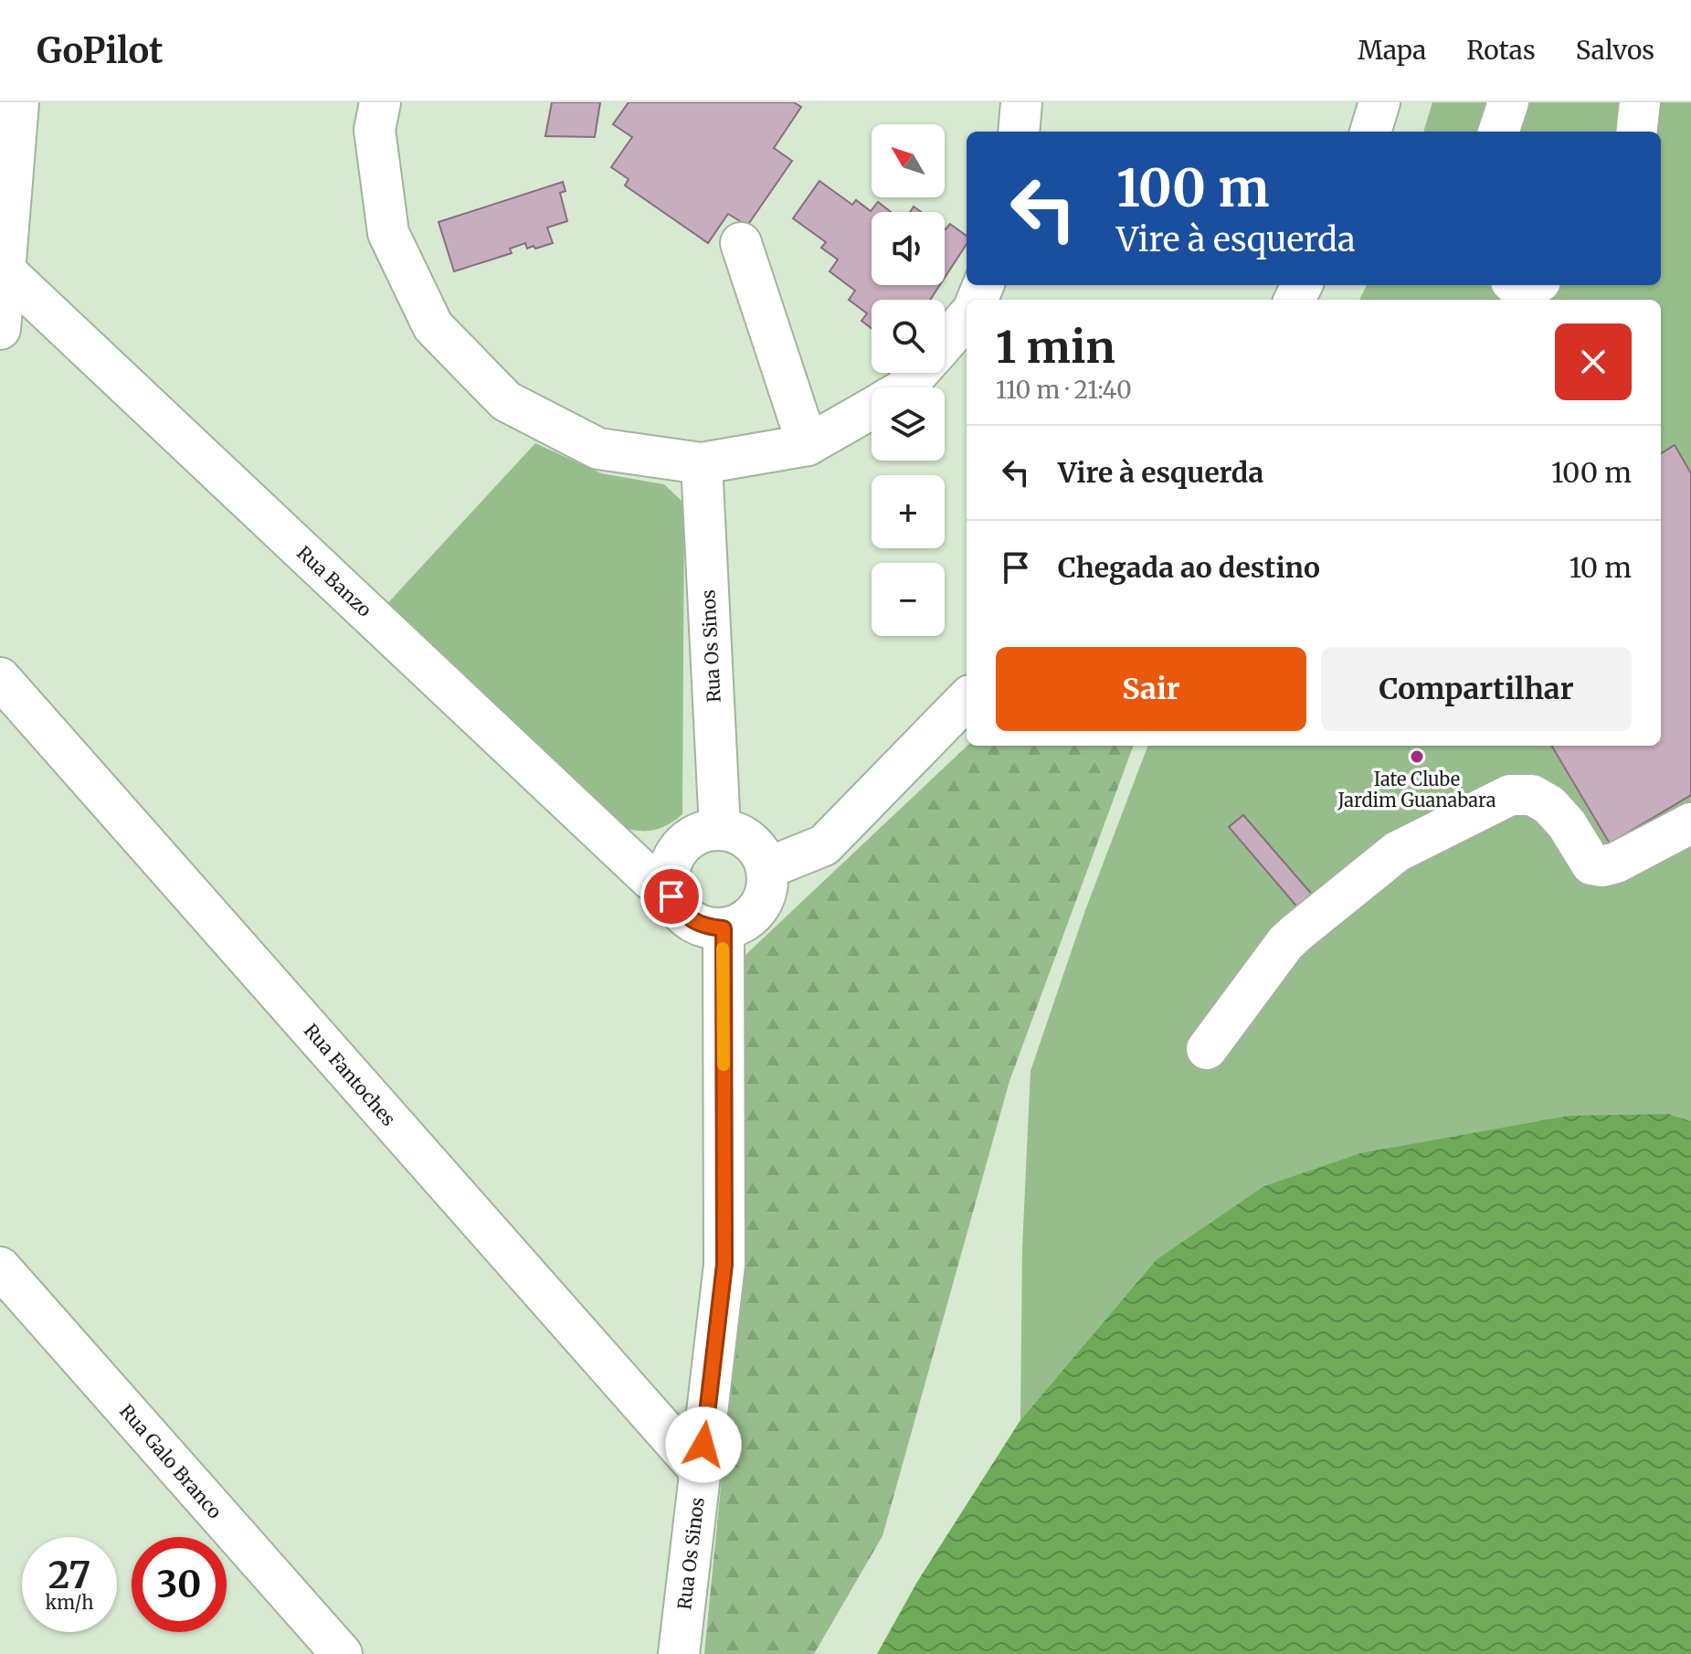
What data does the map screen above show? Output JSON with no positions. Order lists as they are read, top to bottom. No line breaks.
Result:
{"streets":{"street":["Rua Banzo","Rua Os Sinos","Rua Fantoches","Rua Galo Branco"]},"crossings":[["Rua Banzo","Rua Os Sinos"],["Rua Os Sinos","Rua Fantoches"]],"places":["Iate Clube Jardim Guanabara"],"north":"top left","page":{"header":"GoPilot","nav":["Mapa","Rotas","Salvos"],"map_buttons":["+","−"],"turn":["100 m","Vire à esquerda"],"heading":["1 min","110 m · 21:40"],"list":[{"name":"Vire à esquerda","value":"100 m"},{"name":"Chegada ao destino","value":"10 m"}],"buttons":["Sair","Compartilhar"],"speed":"27 km/h","limit":"30"}}
